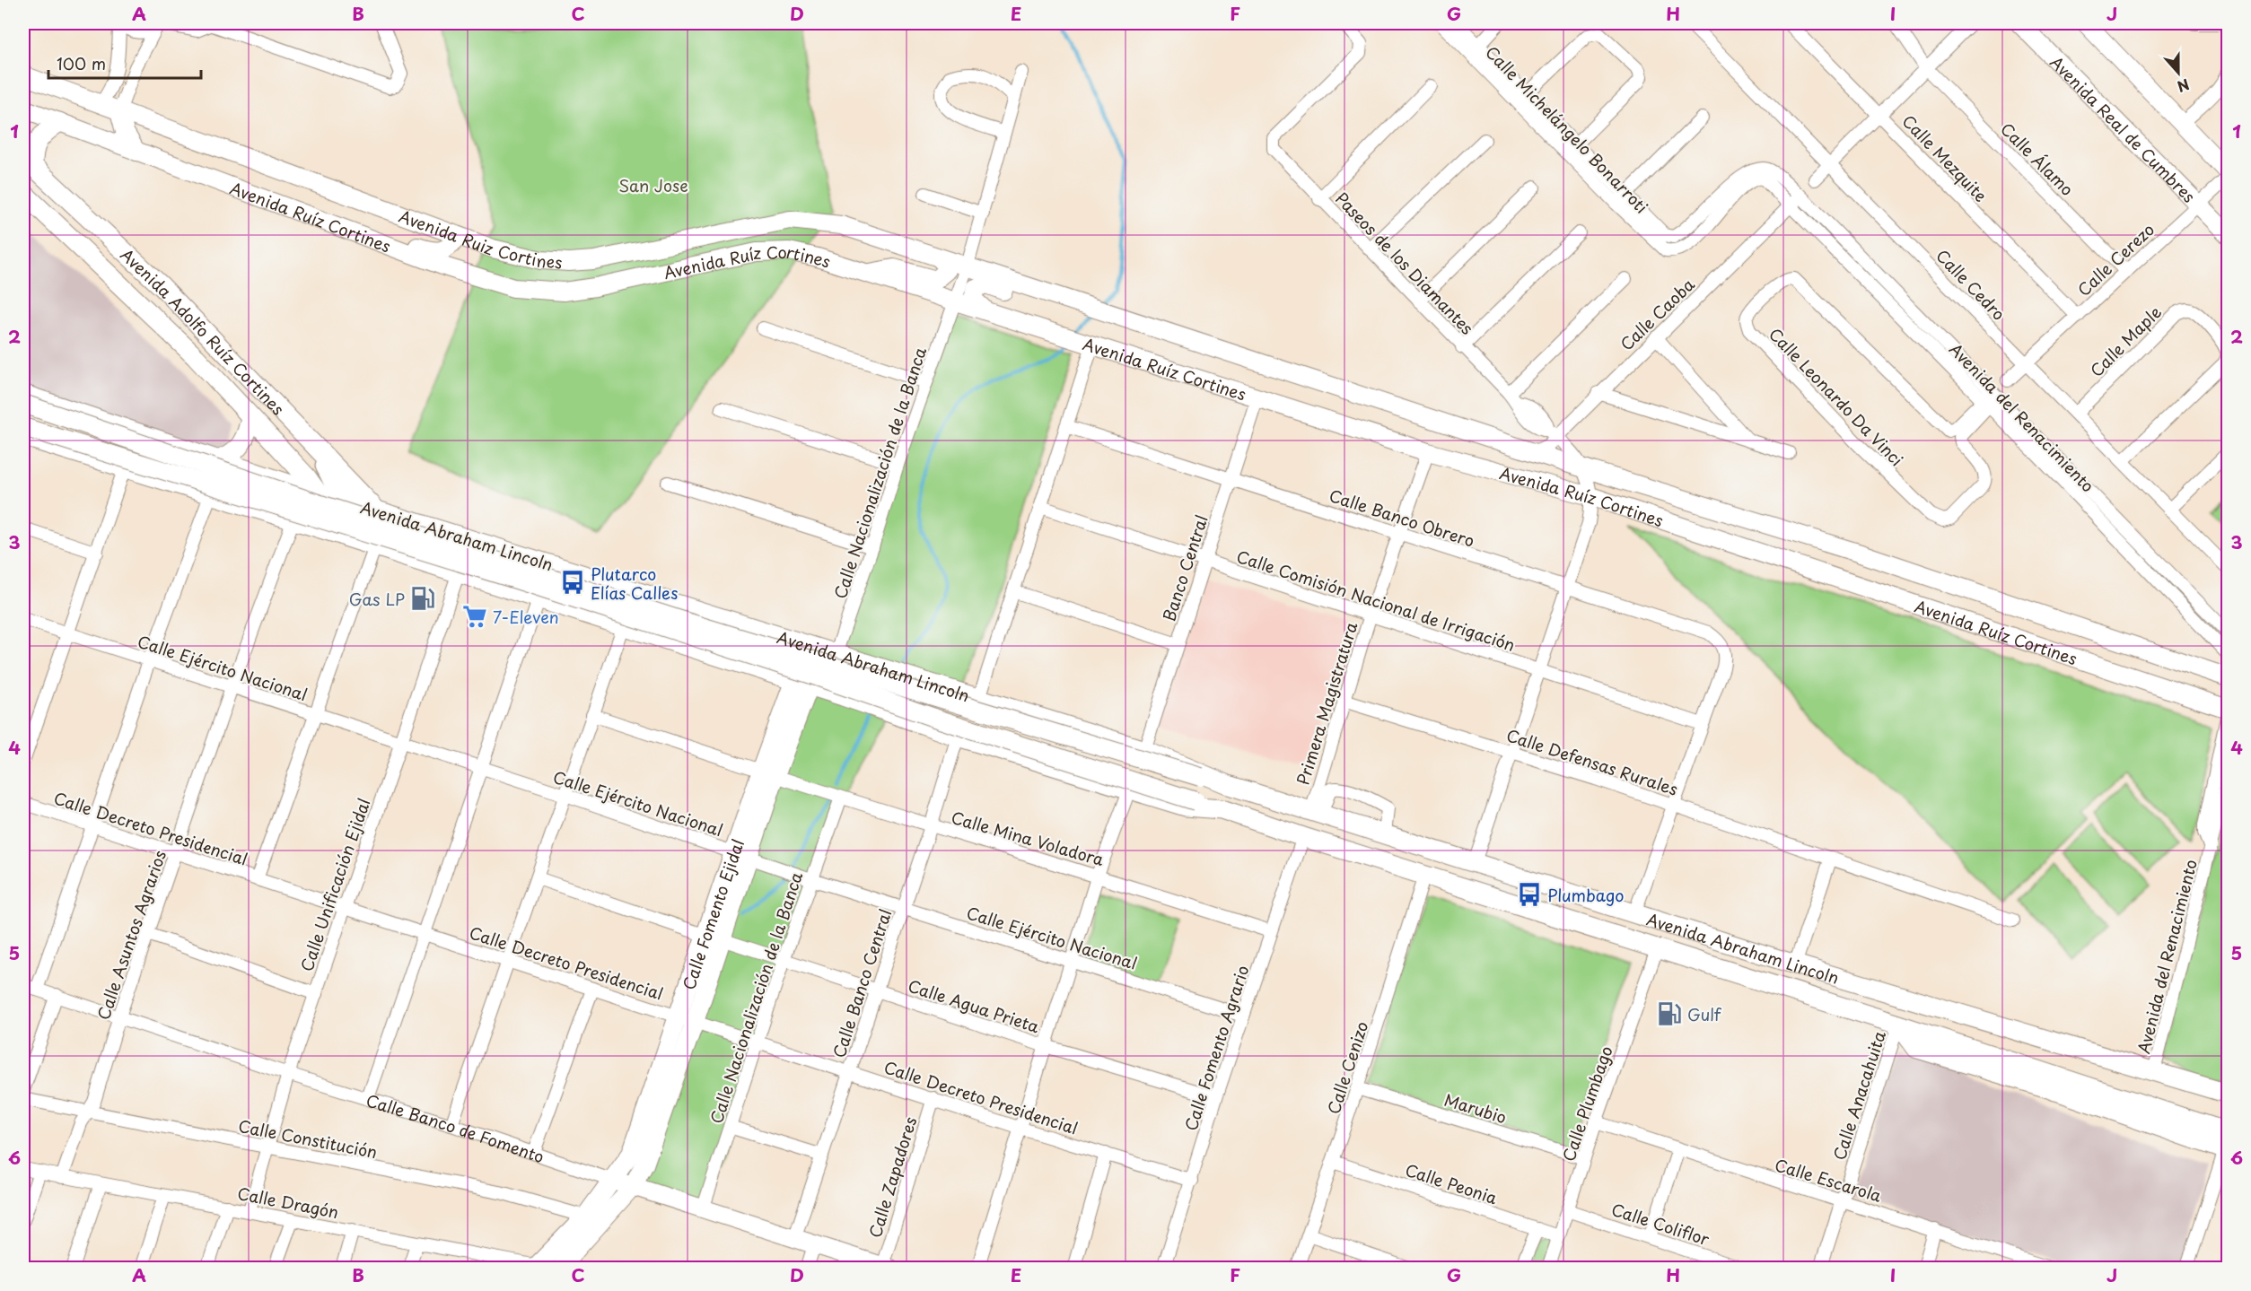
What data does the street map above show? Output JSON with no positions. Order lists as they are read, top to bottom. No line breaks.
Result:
{"streets":{"main road":["Avenida Adolfo Ruíz Cortines","Avenida Abraham Lincoln"],"street":["Avenida Real de Cumbres","Calle Michelángelo Bonarroti","Calle Mezquite","Calle Álamo","Avenida Ruíz Cortines","Avenida Ruiz Cortines","Calle Cerezo","Paseos de los Diamantes","Calle Cedro","Calle Caoba","Calle Maple","Calle Leonardo Da Vinci","Avenida del Renacimiento","Calle Nacionalización de la Banca","Calle Banco Obrero","Banco Central","Calle Comisión Nacional de Irrigación","Calle Ejército Nacional","Primera Magistratura","Calle Defensas Rurales","Calle Decreto Presidencial","Calle Mina Voladora","Calle Unificación Ejidal","Calle Fomento Ejidal","Calle Asuntos Agrarios","Calle Banco Central","Calle Agua Prieta","Calle Fomento Agrario","Calle Cenizo","Calle Anacahuita","Calle Plumbago","Marubio","Calle Banco de Fomento","Calle Constitución","Calle Zapadores","Calle Escarola","Calle Peonia","Calle Dragón","Calle Coliflor"]},"crossings":[["Avenida Real de Cumbres","Calle Cerezo"],["Calle Mezquite","Calle Cerezo"],["Calle Álamo","Calle Cerezo"],["Avenida Ruíz Cortines","Avenida Ruiz Cortines"],["Avenida Ruíz Cortines","Paseos de los Diamantes"],["Avenida Ruíz Cortines","Calle Caoba"],["Avenida Ruíz Cortines","Calle Nacionalización de la Banca"],["Avenida Ruíz Cortines","Banco Central"],["Avenida Ruíz Cortines","Primera Magistratura"],["Calle Cerezo","Calle Cedro"],["Paseos de los Diamantes","Calle Caoba"],["Calle Cedro","Calle Maple"],["Calle Caoba","Avenida del Renacimiento"],["Avenida Adolfo Ruíz Cortines","Avenida Abraham Lincoln"],["Calle Leonardo Da Vinci","Avenida del Renacimiento"],["Avenida del Renacimiento","Avenida Abraham Lincoln"],["Calle Nacionalización de la Banca","Avenida Abraham Lincoln"],["Calle Nacionalización de la Banca","Calle Ejército Nacional"],["Calle Nacionalización de la Banca","Calle Decreto Presidencial"],["Calle Nacionalización de la Banca","Calle Mina Voladora"],["Calle Nacionalización de la Banca","Calle Fomento Ejidal"],["Calle Nacionalización de la Banca","Calle Agua Prieta"],["Calle Nacionalización de la Banca","Calle Banco de Fomento"],["Calle Banco Obrero","Banco Central"],["Calle Banco Obrero","Calle Comisión Nacional de Irrigación"],["Calle Banco Obrero","Primera Magistratura"],["Avenida Abraham Lincoln","Banco Central"],["Avenida Abraham Lincoln","Primera Magistratura"],["Avenida Abraham Lincoln","Calle Unificación Ejidal"],["Avenida Abraham Lincoln","Calle Fomento Ejidal"],["Avenida Abraham Lincoln","Calle Asuntos Agrarios"],["Avenida Abraham Lincoln","Calle Banco Central"],["Avenida Abraham Lincoln","Calle Fomento Agrario"],["Avenida Abraham Lincoln","Calle Cenizo"],["Avenida Abraham Lincoln","Calle Anacahuita"],["Avenida Abraham Lincoln","Calle Plumbago"],["Banco Central","Calle Comisión Nacional de Irrigación"],["Calle Comisión Nacional de Irrigación","Primera Magistratura"],["Calle Ejército Nacional","Calle Unificación Ejidal"],["Calle Ejército Nacional","Calle Fomento Ejidal"],["Calle Ejército Nacional","Calle Asuntos Agrarios"],["Calle Ejército Nacional","Calle Banco Central"],["Calle Ejército Nacional","Calle Fomento Agrario"],["Primera Magistratura","Calle Defensas Rurales"],["Calle Decreto Presidencial","Calle Unificación Ejidal"],["Calle Decreto Presidencial","Calle Fomento Ejidal"],["Calle Decreto Presidencial","Calle Asuntos Agrarios"],["Calle Decreto Presidencial","Calle Banco Central"],["Calle Decreto Presidencial","Calle Fomento Agrario"],["Calle Decreto Presidencial","Calle Zapadores"],["Calle Mina Voladora","Calle Fomento Ejidal"],["Calle Mina Voladora","Calle Banco Central"],["Calle Mina Voladora","Calle Fomento Agrario"],["Calle Unificación Ejidal","Calle Banco de Fomento"],["Calle Unificación Ejidal","Calle Constitución"],["Calle Unificación Ejidal","Calle Dragón"],["Calle Fomento Ejidal","Calle Agua Prieta"],["Calle Fomento Ejidal","Calle Banco de Fomento"],["Calle Fomento Ejidal","Calle Constitución"],["Calle Fomento Ejidal","Calle Dragón"],["Calle Asuntos Agrarios","Calle Banco de Fomento"],["Calle Asuntos Agrarios","Calle Constitución"],["Calle Asuntos Agrarios","Calle Dragón"],["Calle Banco Central","Calle Agua Prieta"],["Calle Banco Central","Calle Banco de Fomento"],["Calle Agua Prieta","Calle Fomento Agrario"],["Calle Cenizo","Marubio"],["Calle Cenizo","Calle Peonia"],["Calle Anacahuita","Calle Escarola"],["Calle Plumbago","Marubio"],["Calle Plumbago","Calle Escarola"],["Calle Plumbago","Calle Peonia"],["Calle Plumbago","Calle Coliflor"],["Calle Banco de Fomento","Calle Zapadores"]],"parks":["San Jose"],"places":{"bus stop":["Plutarco Elías Calles","Plumbago"],"fuel station":["Gas LP","Gulf"],"supermarket":["7-Eleven"]},"scale_bar":"100 m","north":"bottom","grid":{"columns":["A","B","C","D","E","F","G","H","I","J"],"rows":["1","2","3","4","5","6"]}}
